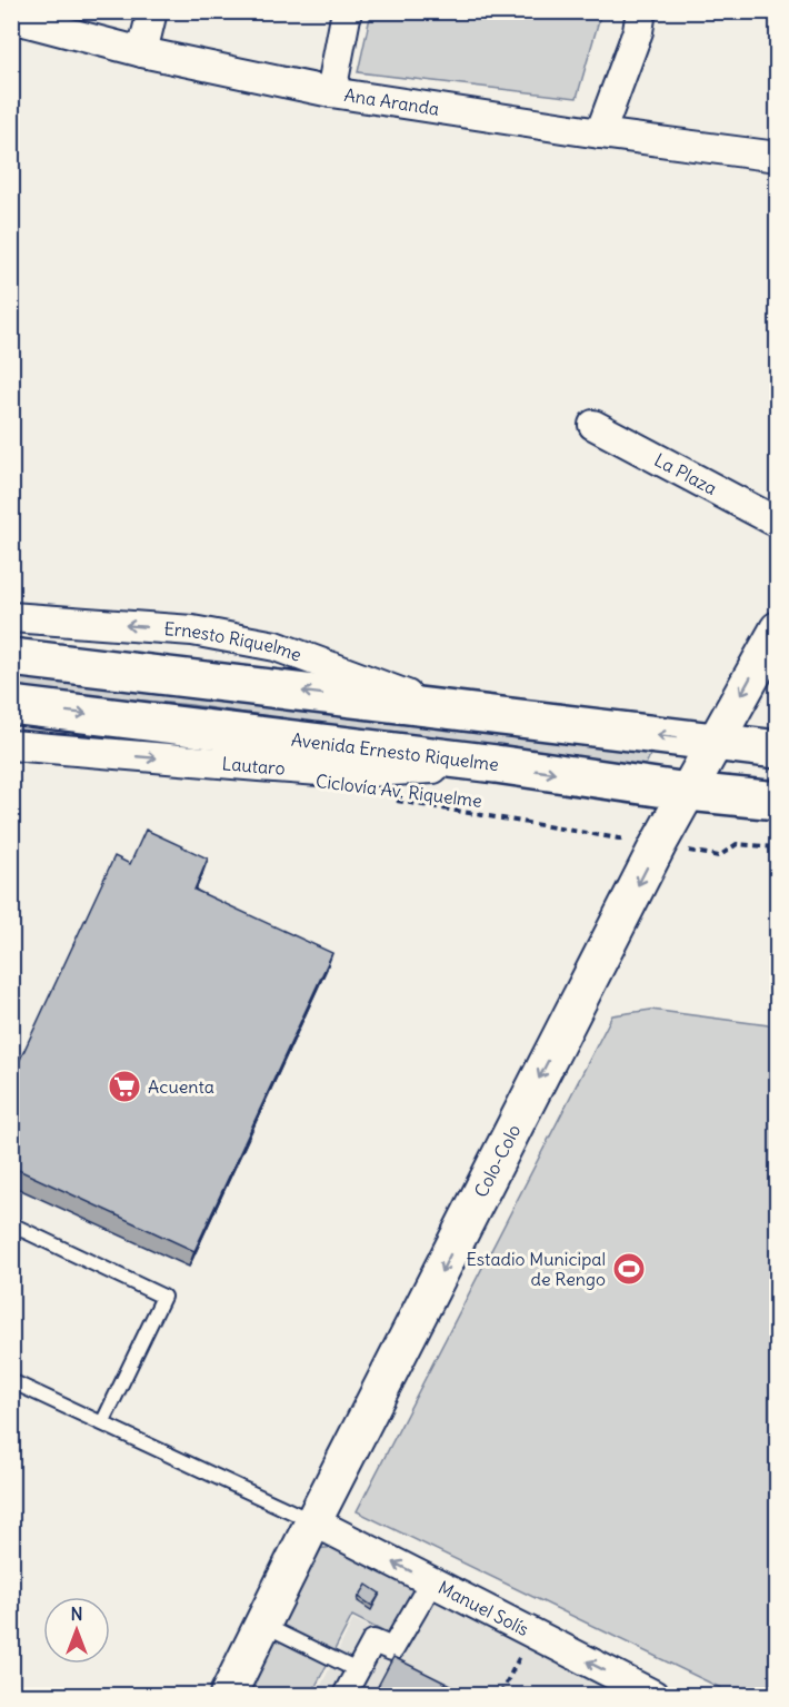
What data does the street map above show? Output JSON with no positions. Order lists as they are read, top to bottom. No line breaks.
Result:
{"streets":{"main road":["Avenida Ernesto Riquelme"],"street":["Ana Aranda","La Plaza","Ernesto Riquelme","Lautaro","Colo-Colo","Manuel Solís"],"path":["Ciclovía Av. Riquelme"]},"crossings":[["Avenida Ernesto Riquelme","Lautaro"],["Avenida Ernesto Riquelme","Colo-Colo"],["Ciclovía Av. Riquelme","Colo-Colo"],["Colo-Colo","Manuel Solís"]],"one_way":["Ernesto Riquelme","Lautaro","Colo-Colo","Manuel Solís"],"places":{"supermarket":["Acuenta"],"sports":["Estadio Municipal de Rengo"]},"north":"top"}
